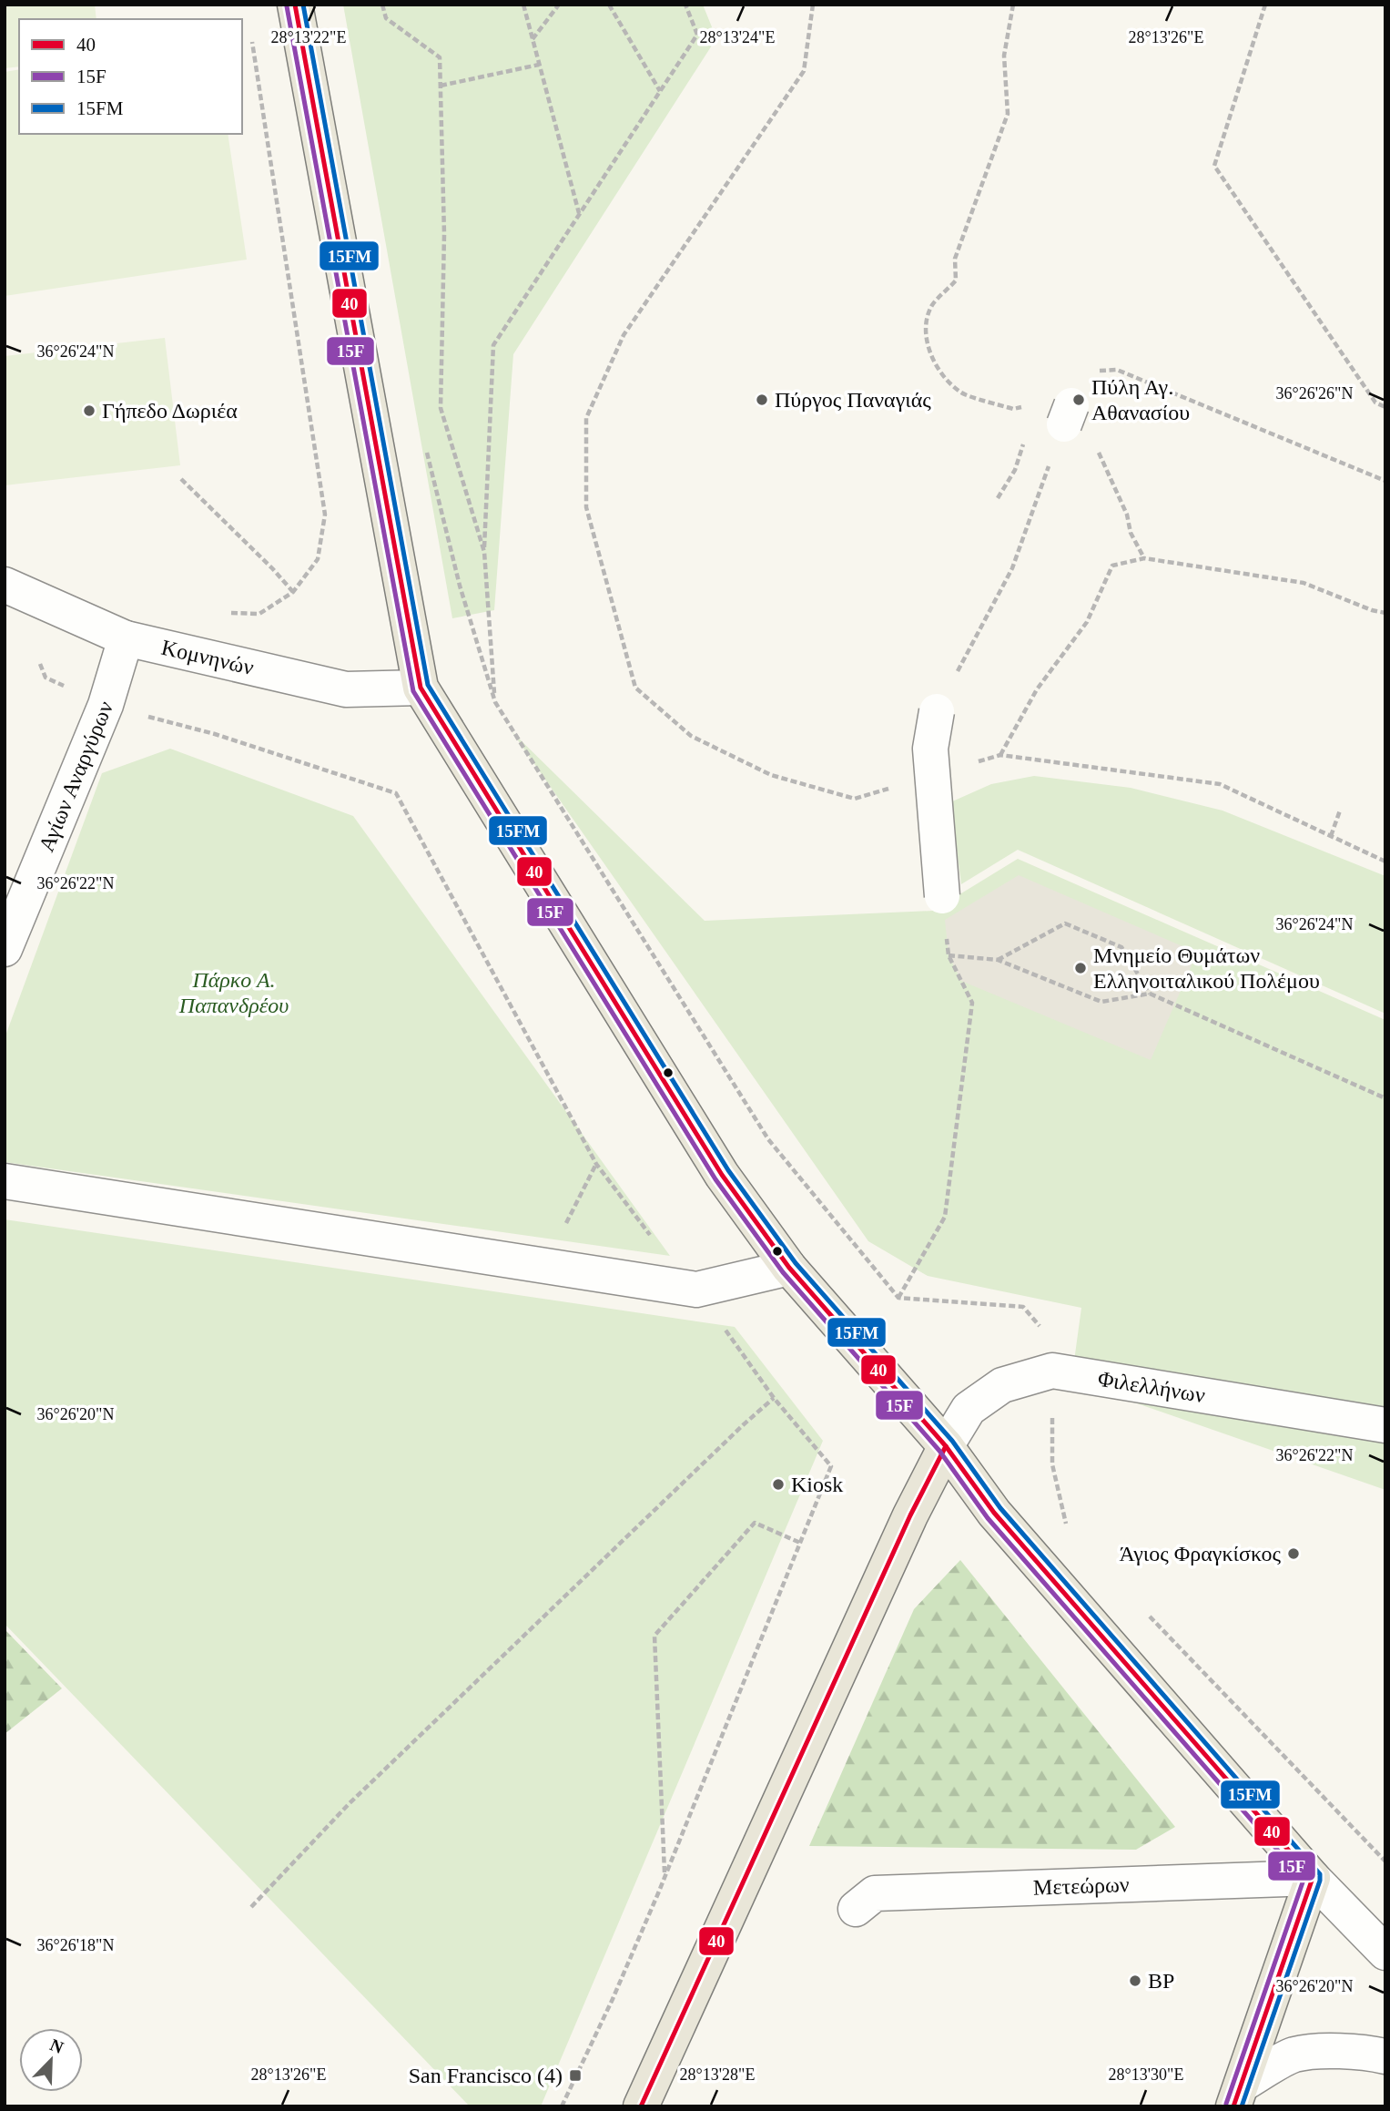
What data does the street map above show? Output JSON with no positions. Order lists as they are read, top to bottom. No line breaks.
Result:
{"streets":{"street":["Κομνηνών","Αγίων Αναργύρων","Φιλελλήνων","Μετεώρων"]},"crossings":[["Κομνηνών","Αγίων Αναργύρων"]],"parks":["Πάρκο Α. Παπανδρέου"],"places":{"other":["Πύργος Παναγιάς","Πύλη Αγ. Αθανασίου","Γήπεδο Δωριέα","Μνημείο Θυμάτων Ελληνοιταλικού Πολέμου","Kiosk","Άγιος Φραγκίσκος","BP"],"transit":["San Francisco (4)"]},"lines":["transit line 40","transit line 15FM","transit line 15F"],"legend":["40","15F","15FM"],"north":"top right","coordinates":["28°13'22\"E","28°13'24\"E","28°13'26\"E","36°26'24\"N","36°26'26\"N","36°26'22\"N","36°26'20\"N","36°26'18\"N","28°13'28\"E","28°13'30\"E"]}
